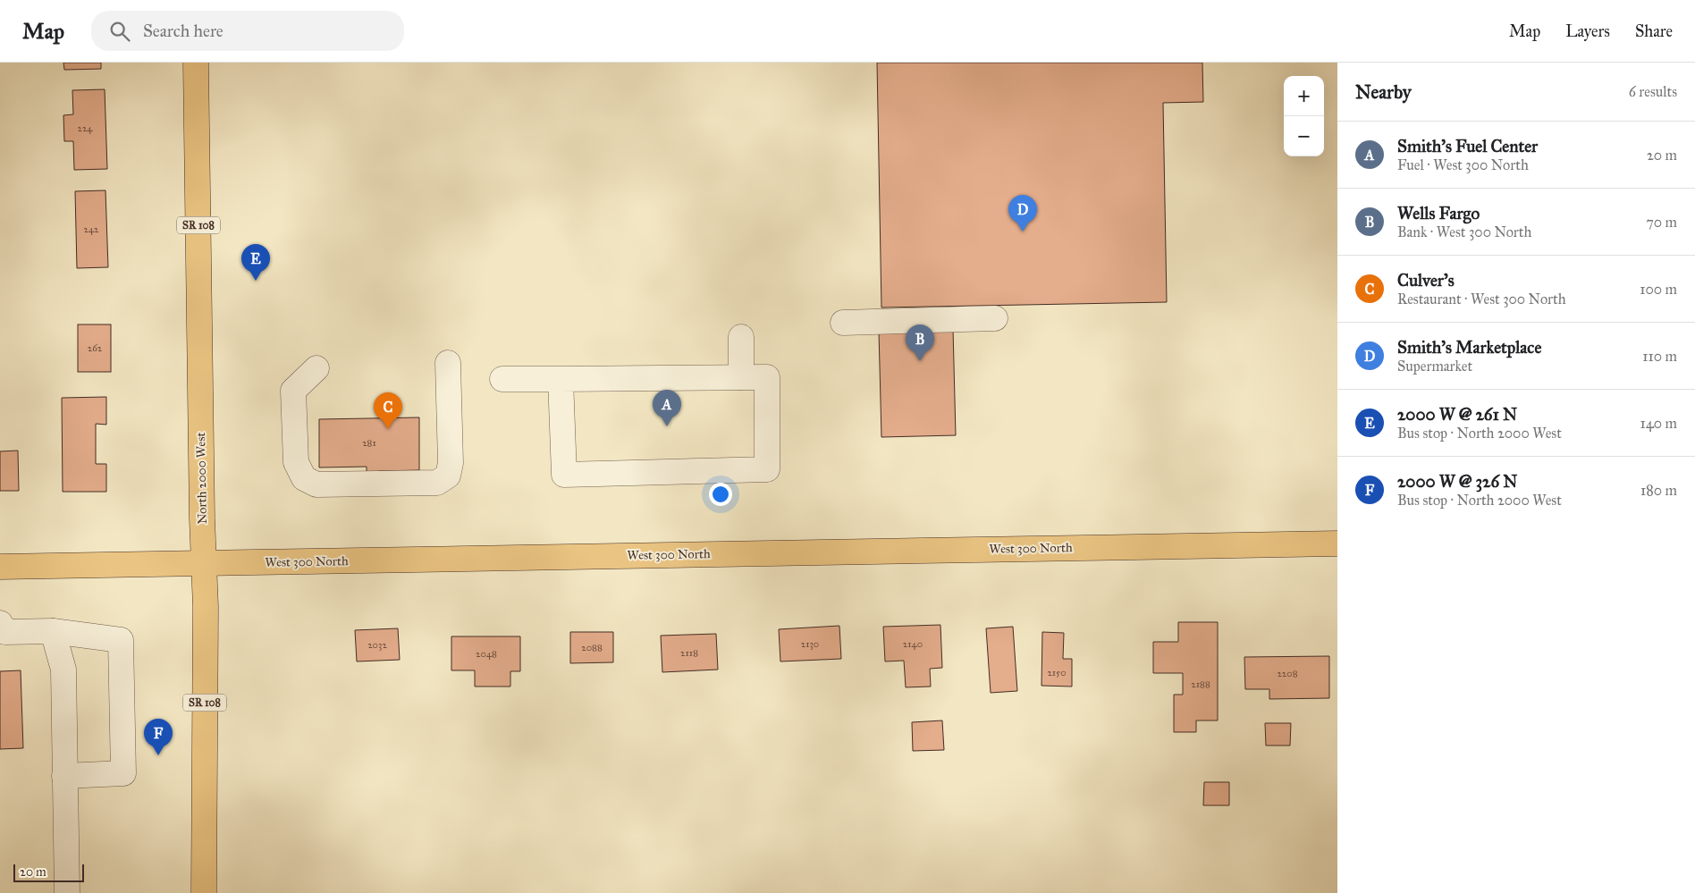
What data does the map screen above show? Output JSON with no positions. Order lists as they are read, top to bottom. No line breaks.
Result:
{"streets":{"main road":["SR 108","North 2000 West","West 300 North"]},"crossings":[["North 2000 West","West 300 North"]],"house_numbers":["224","242","262","281","2130","2140","2032","2088","2118","2048","2150","2208","2188"],"scale_bar":"20 m","page":{"header":"Map","search":"Search here","nav":["Map","Layers","Share"],"heading":["Nearby","6 results"],"map_buttons":["+","−"],"list":[{"mark":"A","name":"Smith's Fuel Center","note":"Fuel · West 300 North","value":"20 m"},{"mark":"B","name":"Wells Fargo","note":"Bank · West 300 North","value":"70 m"},{"mark":"C","name":"Culver's","note":"Restaurant · West 300 North","value":"100 m"},{"mark":"D","name":"Smith's Marketplace","note":"Supermarket","value":"110 m"},{"mark":"E","name":"2000 W @ 261 N","note":"Bus stop · North 2000 West","value":"140 m"},{"mark":"F","name":"2000 W @ 326 N","note":"Bus stop · North 2000 West","value":"180 m"}],"pins":["D","E","B","A","C","F"],"scale":"20 m"}}
